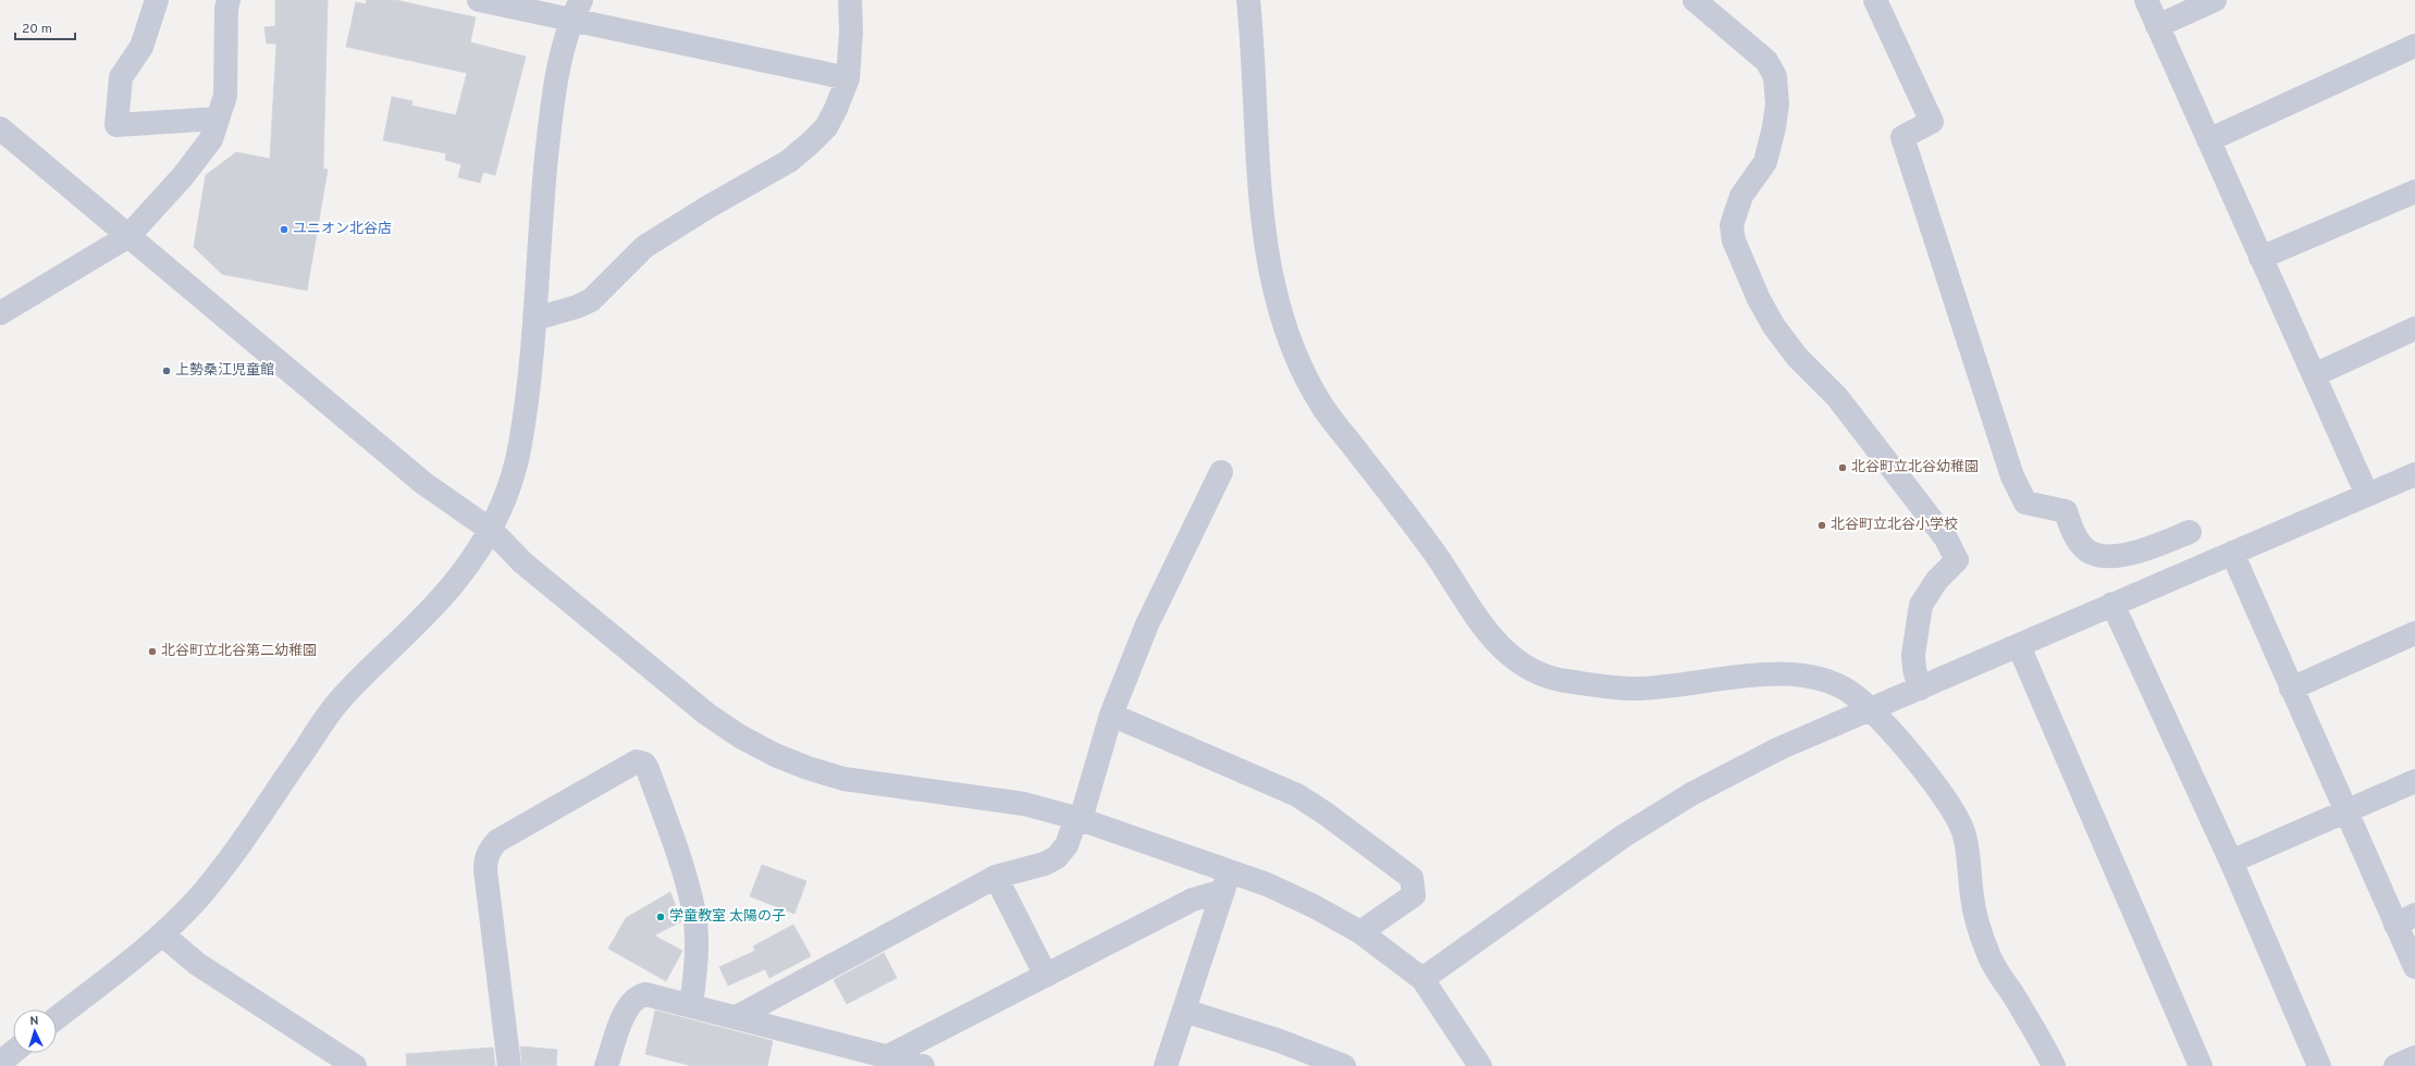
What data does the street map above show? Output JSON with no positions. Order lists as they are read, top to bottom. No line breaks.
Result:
{"places":["ユニオン北谷店","上勢桑江児童館","北谷町立北谷幼稚園","北谷町立北谷小学校","北谷町立北谷第二幼稚園","学童教室 太陽の子"],"scale_bar":"20 m","north":"top"}
